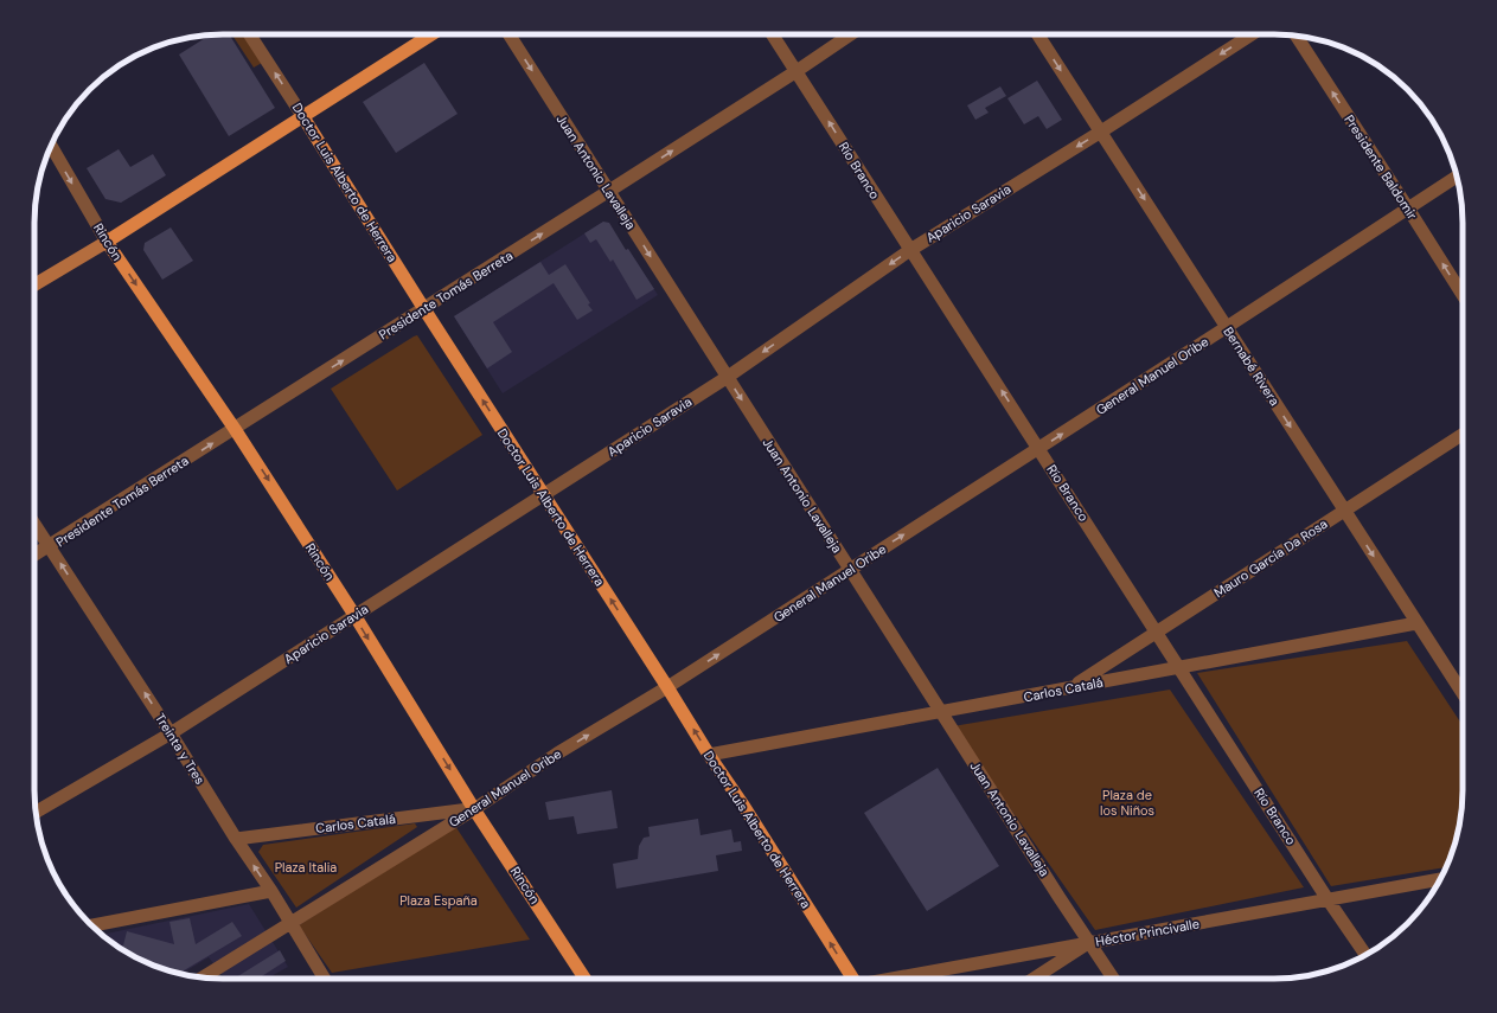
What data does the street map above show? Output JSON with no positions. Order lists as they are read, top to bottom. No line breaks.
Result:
{"streets":{"main road":["Doctor Luis Alberto de Herrera","Rincón"],"street":["Presidente Baldomir","Río Branco","Juan Antonio Lavalleja","Aparicio Saravia","Presidente Tomás Berreta","Bernabé Rivera","General Manuel Oribe","Mauro García Da Rosa","Carlos Catalá","Treinta y Tres","Héctor Princivalle"]},"crossings":[["Presidente Baldomir","General Manuel Oribe"],["Río Branco","Aparicio Saravia"],["Río Branco","Presidente Tomás Berreta"],["Río Branco","General Manuel Oribe"],["Río Branco","Mauro García Da Rosa"],["Río Branco","Carlos Catalá"],["Río Branco","Héctor Princivalle"],["Juan Antonio Lavalleja","Aparicio Saravia"],["Juan Antonio Lavalleja","Presidente Tomás Berreta"],["Juan Antonio Lavalleja","General Manuel Oribe"],["Juan Antonio Lavalleja","Carlos Catalá"],["Juan Antonio Lavalleja","Héctor Princivalle"],["Doctor Luis Alberto de Herrera","Aparicio Saravia"],["Doctor Luis Alberto de Herrera","Presidente Tomás Berreta"],["Doctor Luis Alberto de Herrera","General Manuel Oribe"],["Doctor Luis Alberto de Herrera","Carlos Catalá"],["Aparicio Saravia","Rincón"],["Aparicio Saravia","Bernabé Rivera"],["Aparicio Saravia","Treinta y Tres"],["Rincón","Presidente Tomás Berreta"],["Rincón","General Manuel Oribe"],["Rincón","Carlos Catalá"],["Presidente Tomás Berreta","Treinta y Tres"],["Bernabé Rivera","General Manuel Oribe"],["Bernabé Rivera","Mauro García Da Rosa"],["Bernabé Rivera","Carlos Catalá"],["General Manuel Oribe","Carlos Catalá"],["General Manuel Oribe","Treinta y Tres"],["Mauro García Da Rosa","Carlos Catalá"],["Carlos Catalá","Treinta y Tres"]],"one_way":["Presidente Baldomir","Río Branco","Juan Antonio Lavalleja","Doctor Luis Alberto de Herrera","Aparicio Saravia","Rincón","Presidente Tomás Berreta","Bernabé Rivera","General Manuel Oribe","Treinta y Tres"],"parks":["Plaza de los Niños","Plaza Italia","Plaza España"]}
